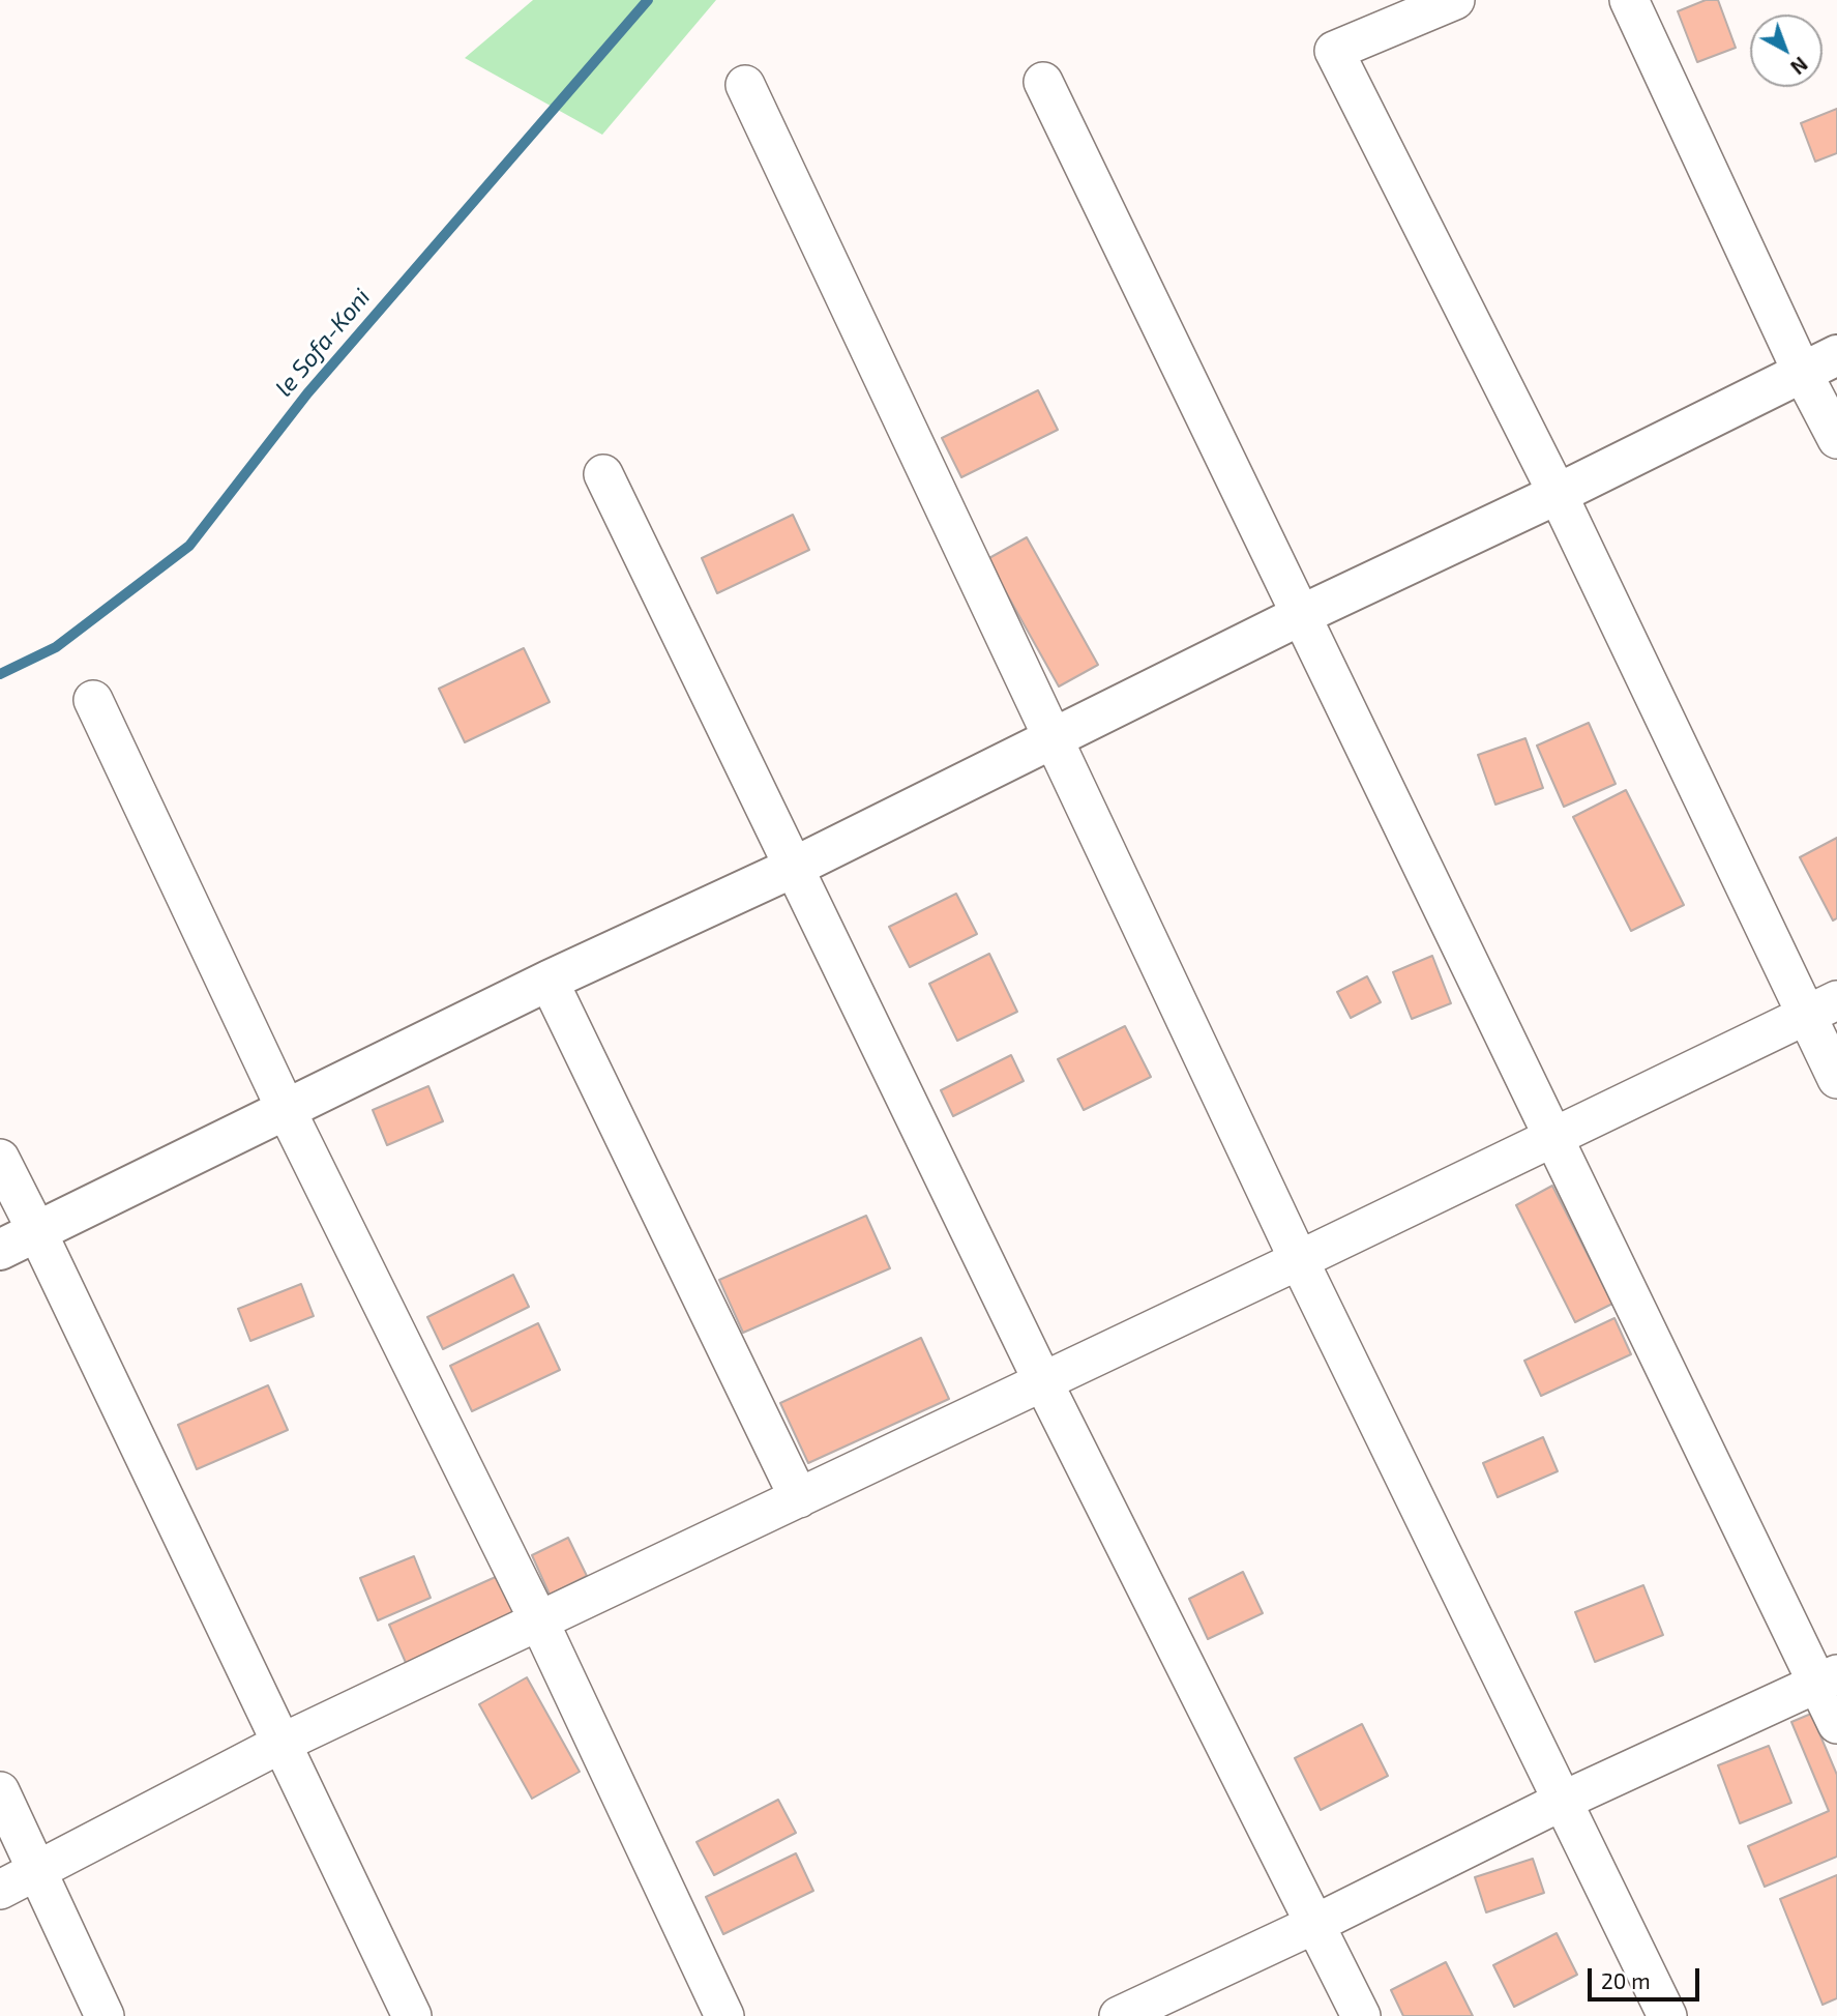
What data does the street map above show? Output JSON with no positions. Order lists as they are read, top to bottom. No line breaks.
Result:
{"water":["le Sofa-Koni"],"scale_bar":"20 m","north":"bottom right"}
